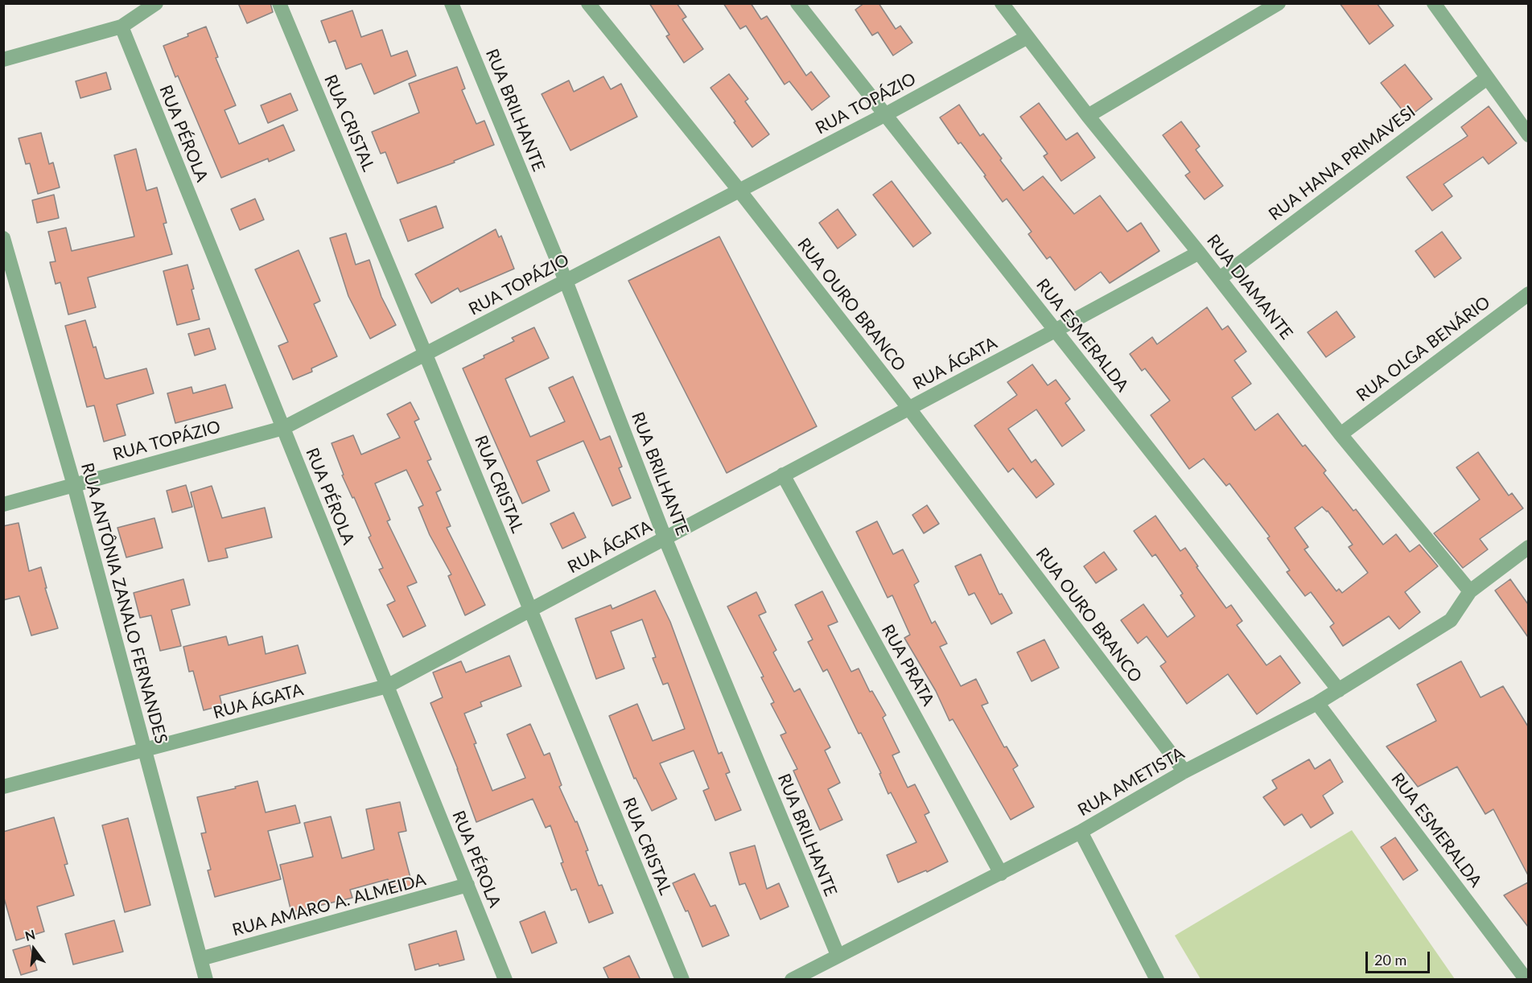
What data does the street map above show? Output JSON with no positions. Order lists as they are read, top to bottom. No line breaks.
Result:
{"streets":{"street":["RUA TOPÁZIO","RUA BRILHANTE","RUA CRISTAL","RUA PÉROLA","RUA HANA PRIMAVESI","RUA DIAMANTE","RUA OURO BRANCO","RUA ESMERALDA","RUA OLGA BENÁRIO","RUA ÁGATA","RUA ANTÔNIA ZANALO FERNANDES","RUA PRATA","RUA AMETISTA","RUA AMARO A. ALMEIDA"]},"crossings":[["RUA TOPÁZIO","RUA BRILHANTE"],["RUA TOPÁZIO","RUA CRISTAL"],["RUA TOPÁZIO","RUA PÉROLA"],["RUA TOPÁZIO","RUA DIAMANTE"],["RUA TOPÁZIO","RUA OURO BRANCO"],["RUA TOPÁZIO","RUA ESMERALDA"],["RUA TOPÁZIO","RUA ANTÔNIA ZANALO FERNANDES"],["RUA BRILHANTE","RUA ÁGATA"],["RUA BRILHANTE","RUA AMETISTA"],["RUA CRISTAL","RUA ÁGATA"],["RUA PÉROLA","RUA ÁGATA"],["RUA PÉROLA","RUA AMARO A. ALMEIDA"],["RUA HANA PRIMAVESI","RUA DIAMANTE"],["RUA DIAMANTE","RUA OLGA BENÁRIO"],["RUA DIAMANTE","RUA ÁGATA"],["RUA DIAMANTE","RUA AMETISTA"],["RUA OURO BRANCO","RUA ÁGATA"],["RUA OURO BRANCO","RUA AMETISTA"],["RUA ESMERALDA","RUA ÁGATA"],["RUA ESMERALDA","RUA AMETISTA"],["RUA ÁGATA","RUA ANTÔNIA ZANALO FERNANDES"],["RUA ÁGATA","RUA PRATA"],["RUA ANTÔNIA ZANALO FERNANDES","RUA AMARO A. ALMEIDA"],["RUA PRATA","RUA AMETISTA"]],"scale_bar":"20 m","north":"top"}
